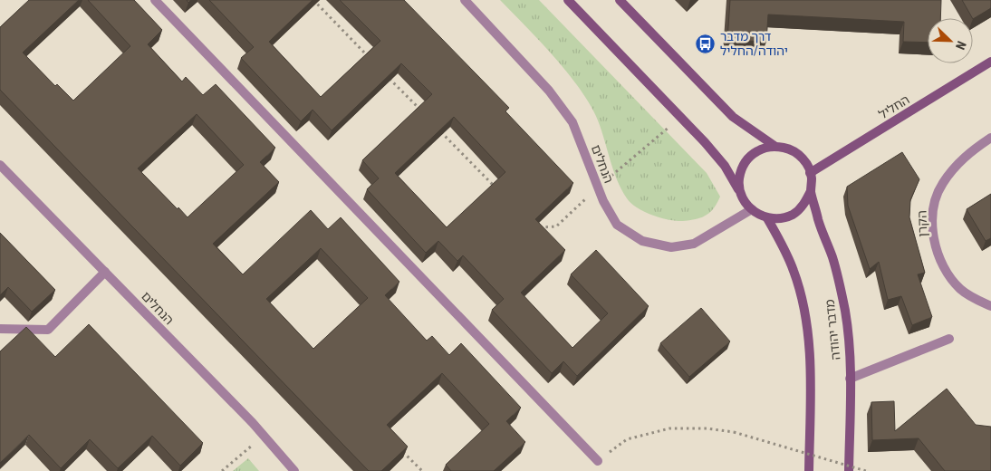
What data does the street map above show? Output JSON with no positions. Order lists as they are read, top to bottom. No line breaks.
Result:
{"streets":{"street":["החליל","הנחלים","הקרן","מדבר יהודה"]},"crossings":[["החליל","הנחלים"],["החליל","מדבר יהודה"],["הנחלים","מדבר יהודה"]],"places":{"bus stop":["דרך מדבר יהודה/החליל"]},"north":"bottom right"}
